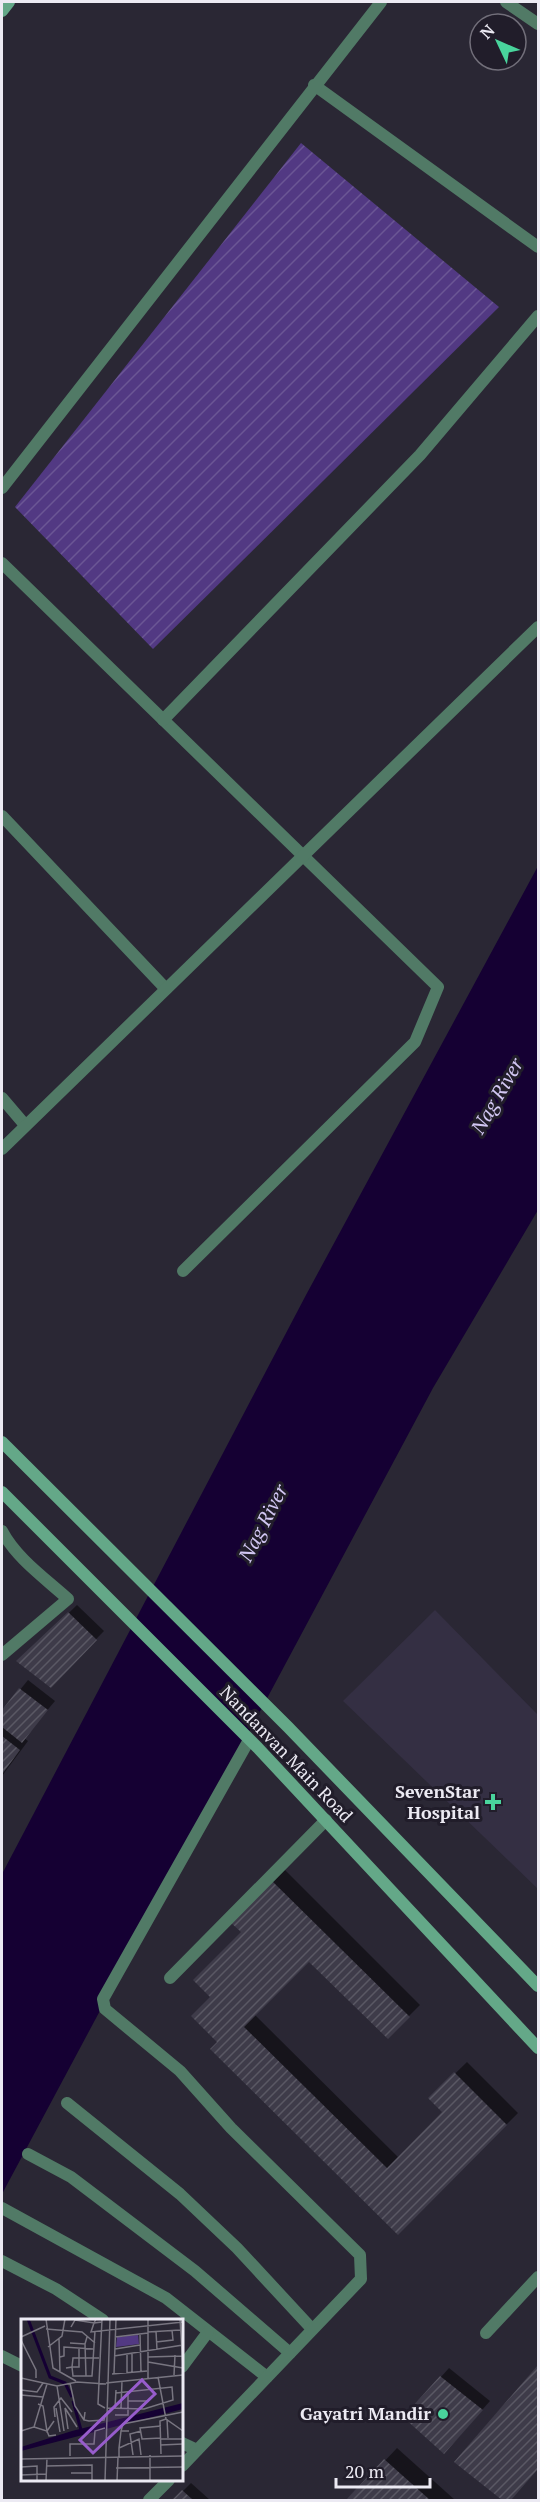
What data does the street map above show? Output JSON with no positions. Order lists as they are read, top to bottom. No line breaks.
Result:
{"streets":{"main road":["Nandanvan Main Road"]},"water":["Nag River"],"places":{"health":["SevenStar Hospital"],"other":["Gayatri Mandir"]},"scale_bar":"20 m","north":"top left"}
